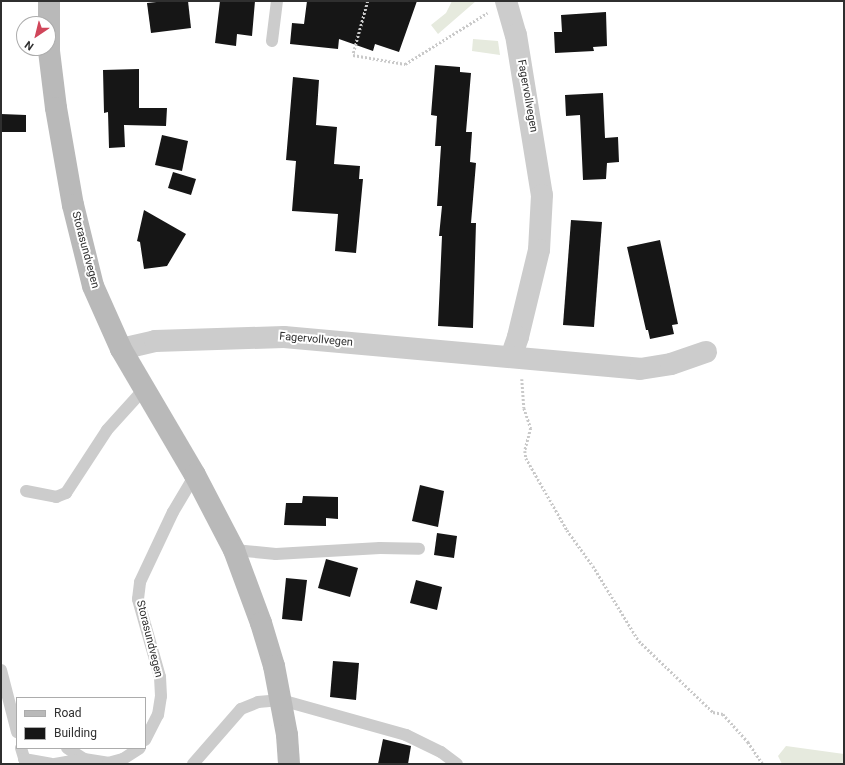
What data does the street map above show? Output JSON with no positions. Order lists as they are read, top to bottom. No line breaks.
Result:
{"streets":{"main road":["Storasundvegen"],"street":["Fagervollvegen"]},"crossings":[["Fagervollvegen","Storasundvegen"]],"legend":["Road","Building"],"north":"bottom left"}
